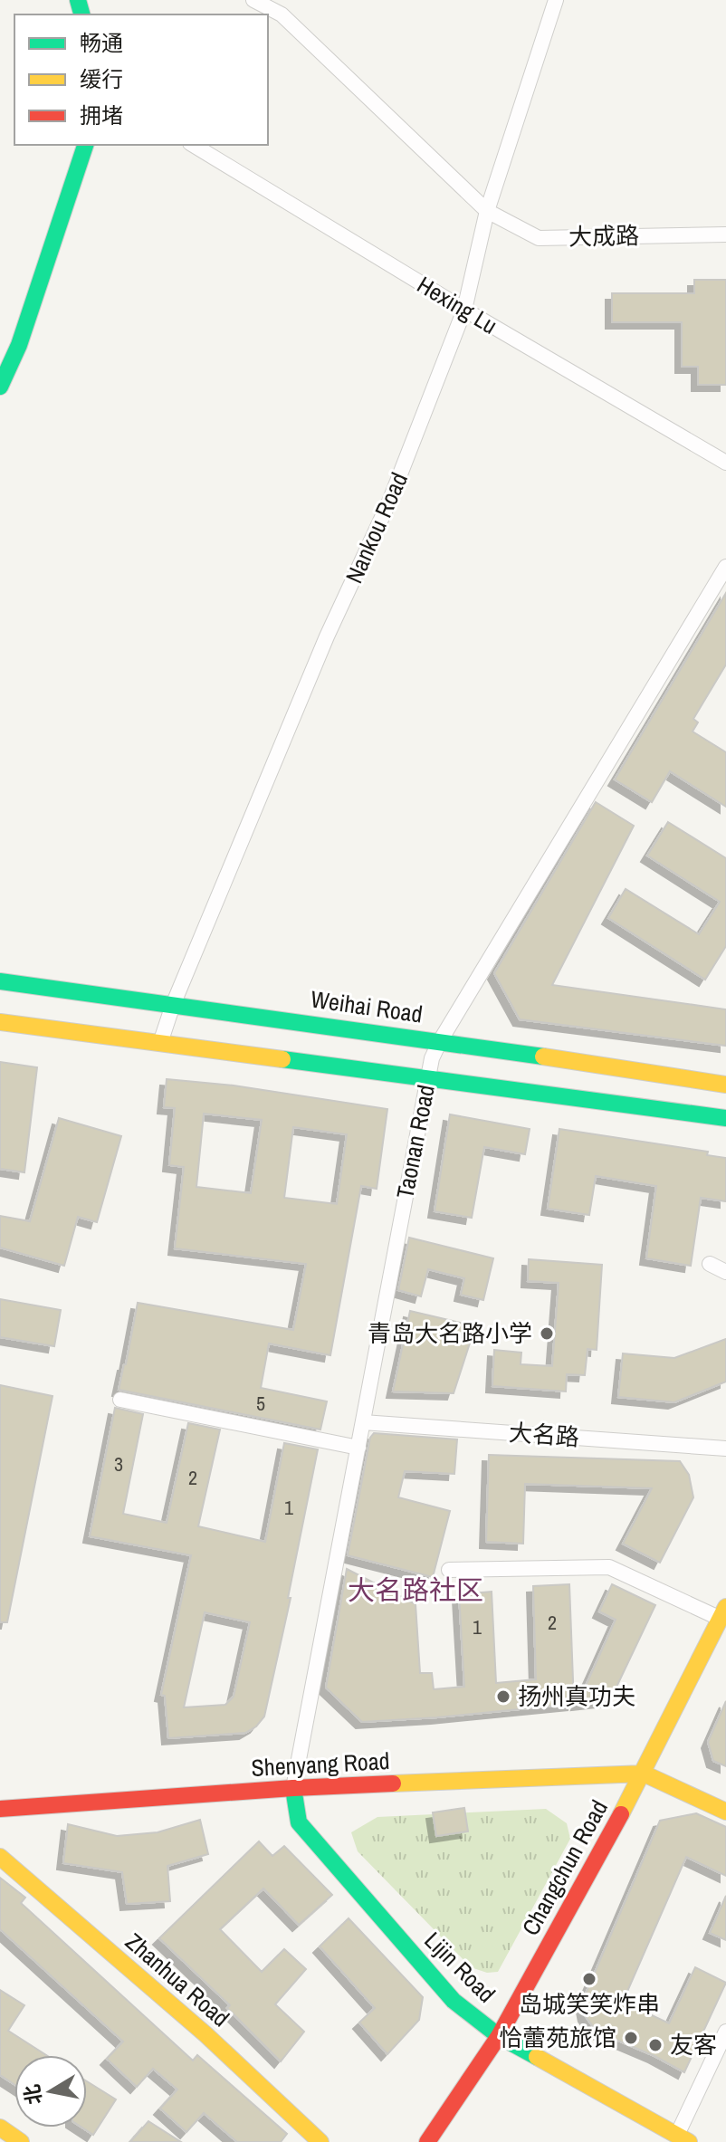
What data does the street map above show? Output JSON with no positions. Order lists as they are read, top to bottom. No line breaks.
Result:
{"streets":{"main road":["Weihai Road","Shenyang Road","Changchun Road","Lijin Road","Zhanhua Road"],"street":["大成路","Hexing Lu","Nankou Road","Taonan Road","大名路"]},"crossings":[["大成路","Nankou Road"],["Hexing Lu","Nankou Road"],["Nankou Road","Weihai Road"],["Weihai Road","Taonan Road"],["Taonan Road","大名路"],["Taonan Road","Shenyang Road"],["Taonan Road","Lijin Road"],["Shenyang Road","Changchun Road"],["Shenyang Road","Lijin Road"],["Changchun Road","Lijin Road"]],"districts":["大名路社区"],"places":["青岛大名路小学","扬州真功夫","岛城笑笑炸串","恰蕾苑旅馆","友客"],"house_numbers":["5","3","2","1","2","1"],"legend":["畅通","缓行","拥堵"],"north":"left"}
